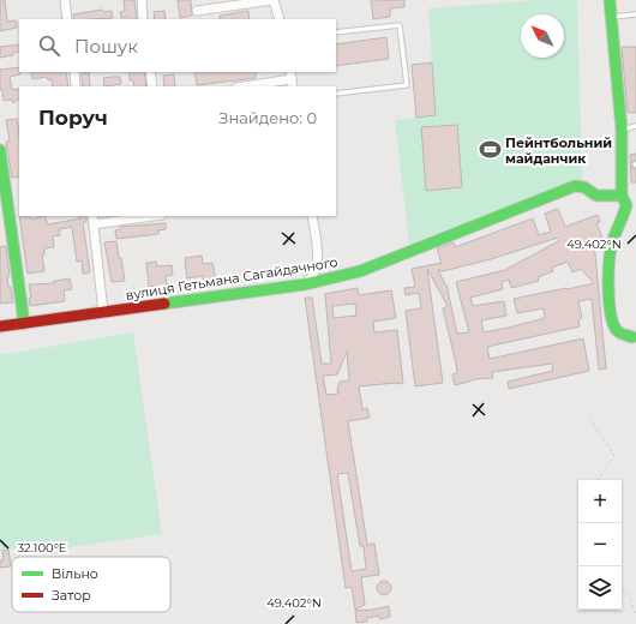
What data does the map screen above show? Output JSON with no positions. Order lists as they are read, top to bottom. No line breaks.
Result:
{"streets":{"street":["вулиця Гетьмана Сагайдачного"]},"places":{"sports":["Пейнтбольний майданчик"]},"legend":["Вільно","Затор"],"north":"top left","page":{"search":"Пошук","heading":["Поруч","Знайдено: 0"],"map_buttons":["+","−"]},"coordinates":["49.402°N","32.100°E"]}
